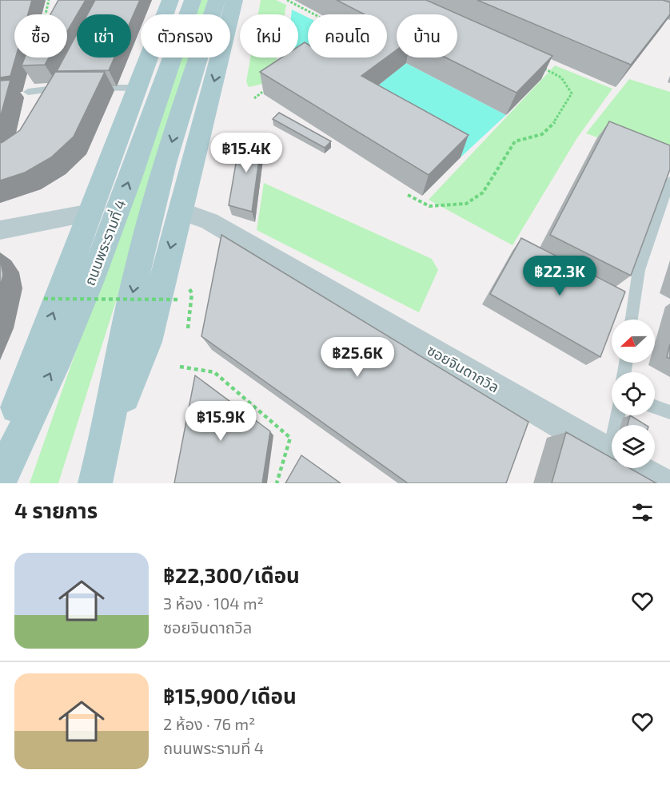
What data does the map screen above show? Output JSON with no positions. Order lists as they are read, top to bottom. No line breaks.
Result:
{"streets":{"main road":["ถนนพระรามที่ 4"],"street":["ซอยจินดาถวิล"]},"north":"left","page":{"chip":["ซื้อ","เช่า","ตัวกรอง","ใหม่","คอนโด","บ้าน"],"price":["฿15.4K","฿22.3K","฿25.6K","฿15.9K"],"heading":"4 รายการ","list":[{"name":"฿22,300/เดือน","note":"3 ห้อง · 104 m² · ซอยจินดาถวิล"},{"name":"฿15,900/เดือน","note":"2 ห้อง · 76 m² · ถนนพระรามที่ 4"}]}}
